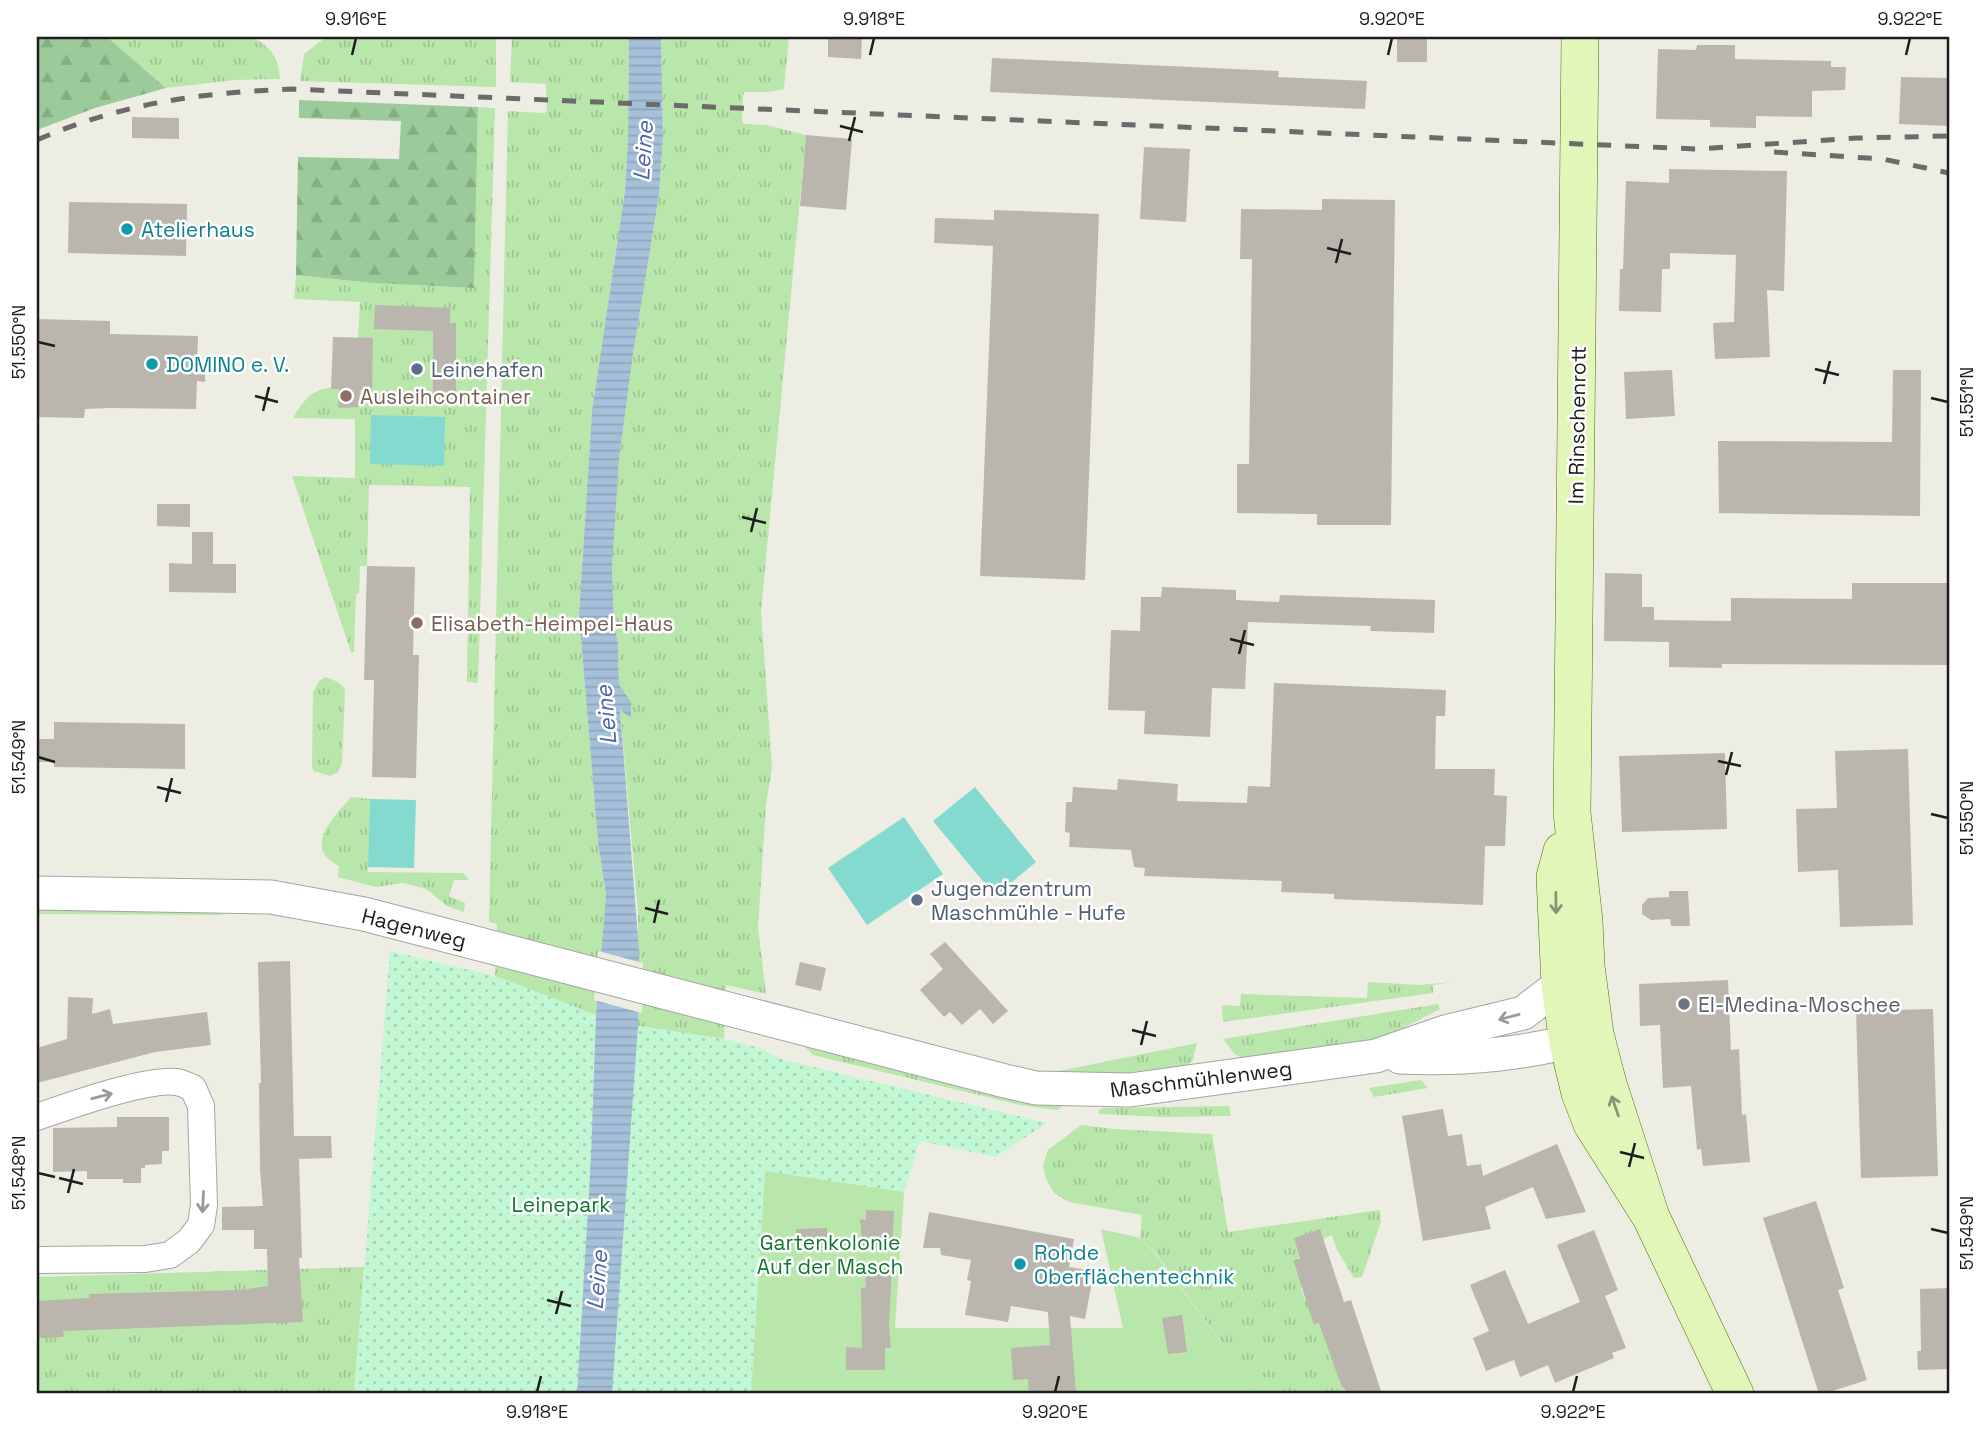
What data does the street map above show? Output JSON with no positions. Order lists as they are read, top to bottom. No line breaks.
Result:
{"streets":{"main road":["Im Rinschenrott"],"street":["Hagenweg","Maschmühlenweg"]},"crossings":[["Im Rinschenrott","Maschmühlenweg"],["Hagenweg","Maschmühlenweg"]],"water":["Leine"],"parks":["Leinepark","Gartenkolonie Auf der Masch"],"places":["Atelierhaus","DOMINO e. V.","Leinehafen","Ausleihcontainer","Elisabeth-Heimpel-Haus","Jugendzentrum Maschmühle - Hufe","El-Medina-Moschee","Rohde Oberflächentechnik"],"coordinates":["9.916°E","9.918°E","9.920°E","9.922°E","51.550°N","51.551°N","51.549°N","51.548°N"]}
